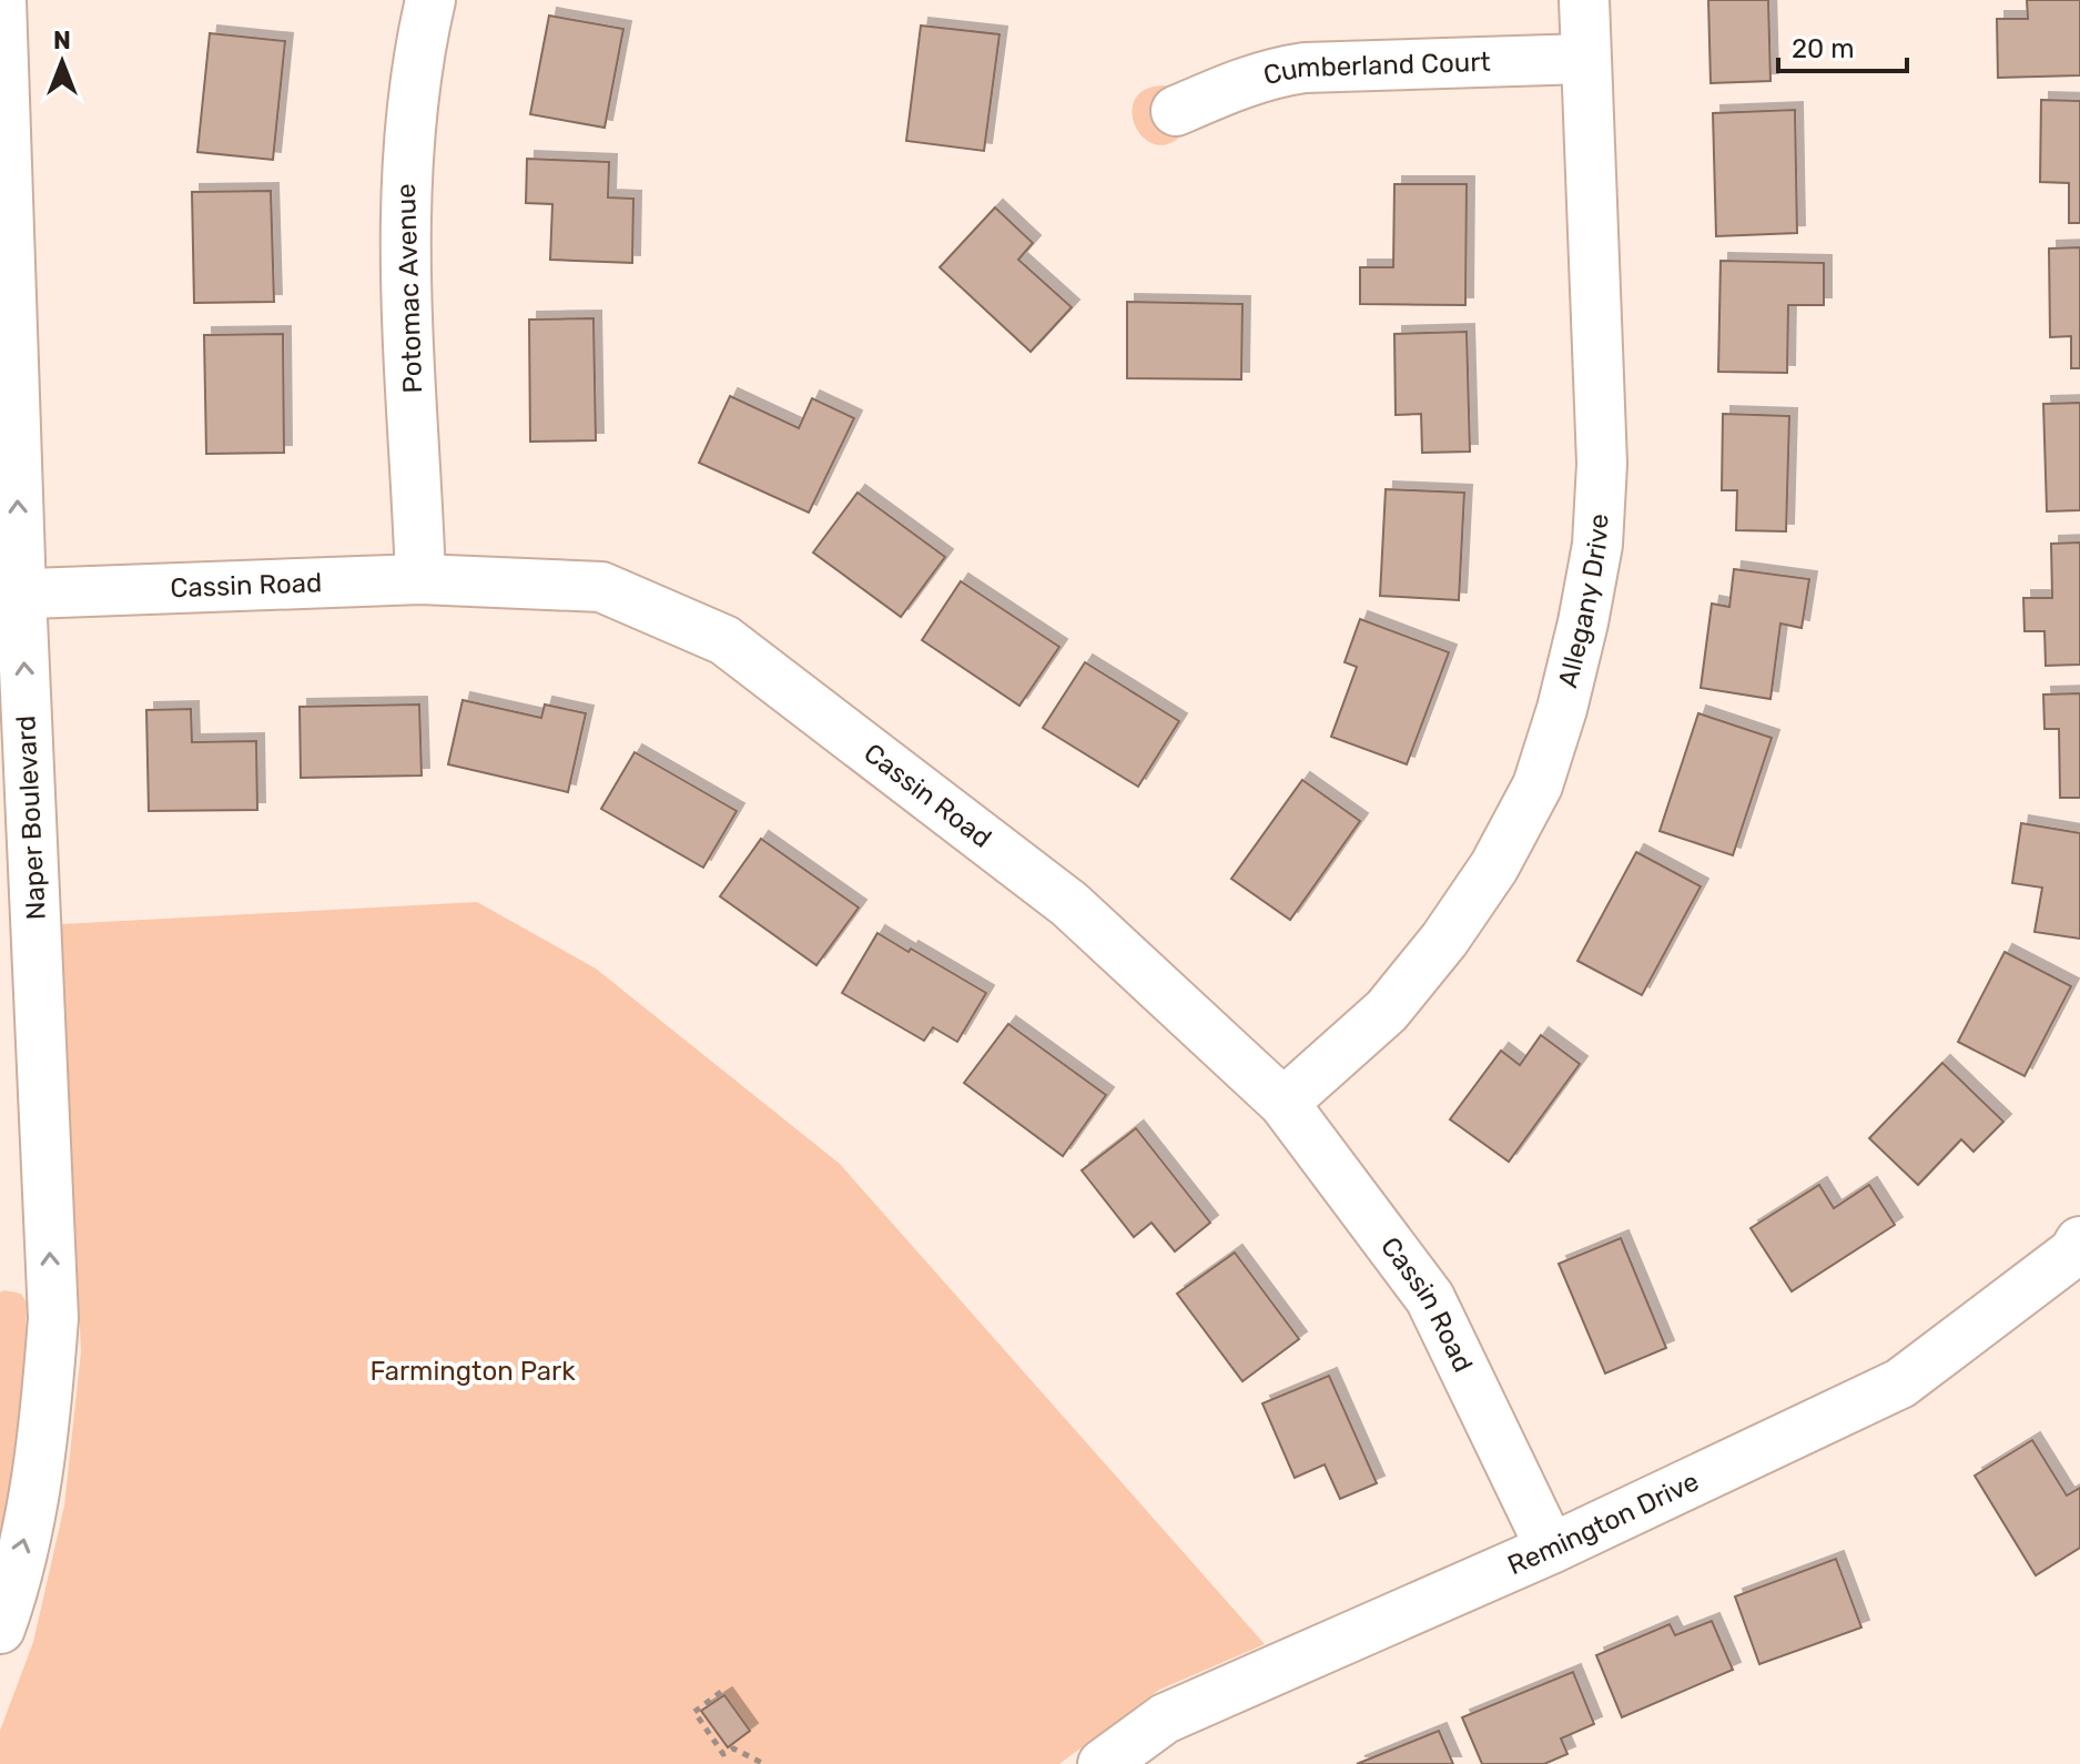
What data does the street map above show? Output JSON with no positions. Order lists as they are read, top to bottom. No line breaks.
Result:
{"streets":{"street":["Cumberland Court","Potomac Avenue","Cassin Road","Allegany Drive","Naper Boulevard","Remington Drive"]},"crossings":[["Cumberland Court","Allegany Drive"],["Potomac Avenue","Cassin Road"],["Cassin Road","Allegany Drive"],["Cassin Road","Naper Boulevard"],["Cassin Road","Remington Drive"]],"one_way":["Naper Boulevard"],"parks":["Farmington Park"],"scale_bar":"20 m","north":"top"}
